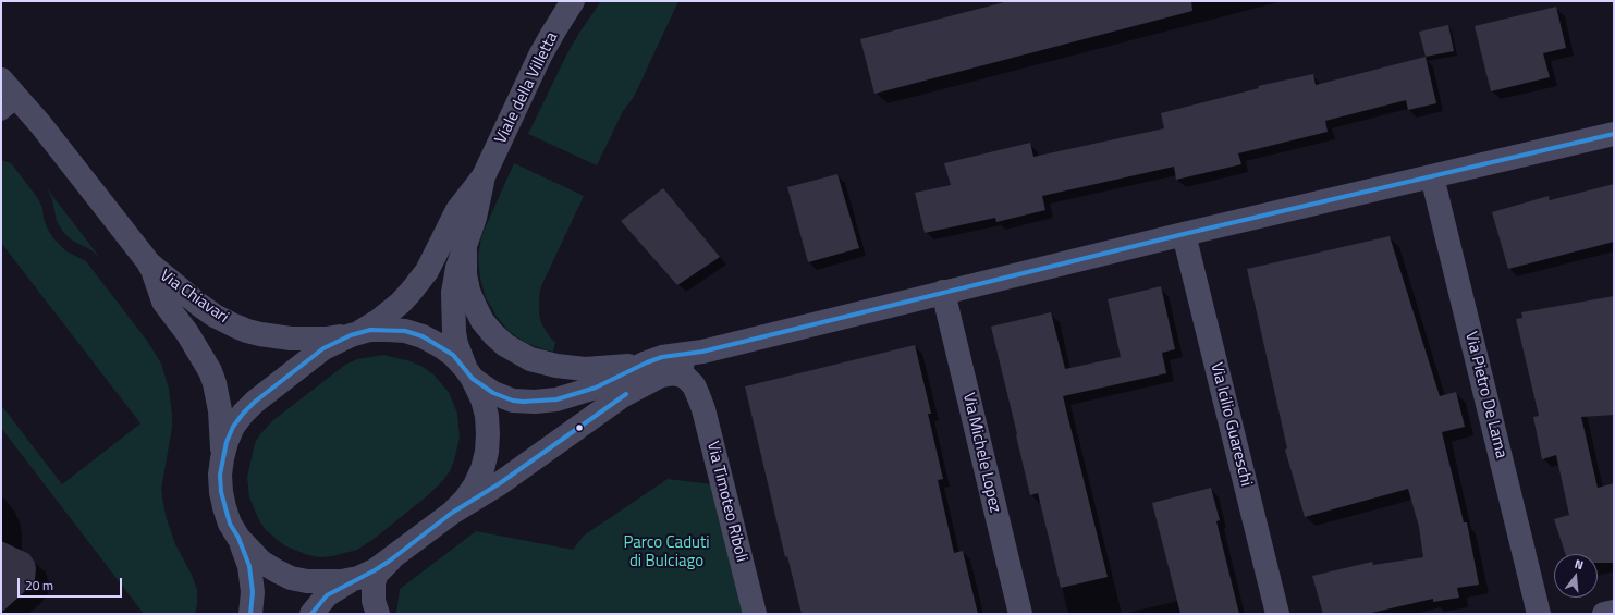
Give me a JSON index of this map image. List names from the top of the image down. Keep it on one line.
{"streets":{"street":["Viale della Villetta","Via Chiavari","Via Pietro De Lama","Via Icilio Guareschi","Via Michele Lopez","Via Timoteo Riboli"]},"crossings":[["Viale della Villetta","Via Chiavari"]],"parks":["Parco Caduti di Bulciago"],"scale_bar":"20 m","north":"top"}
